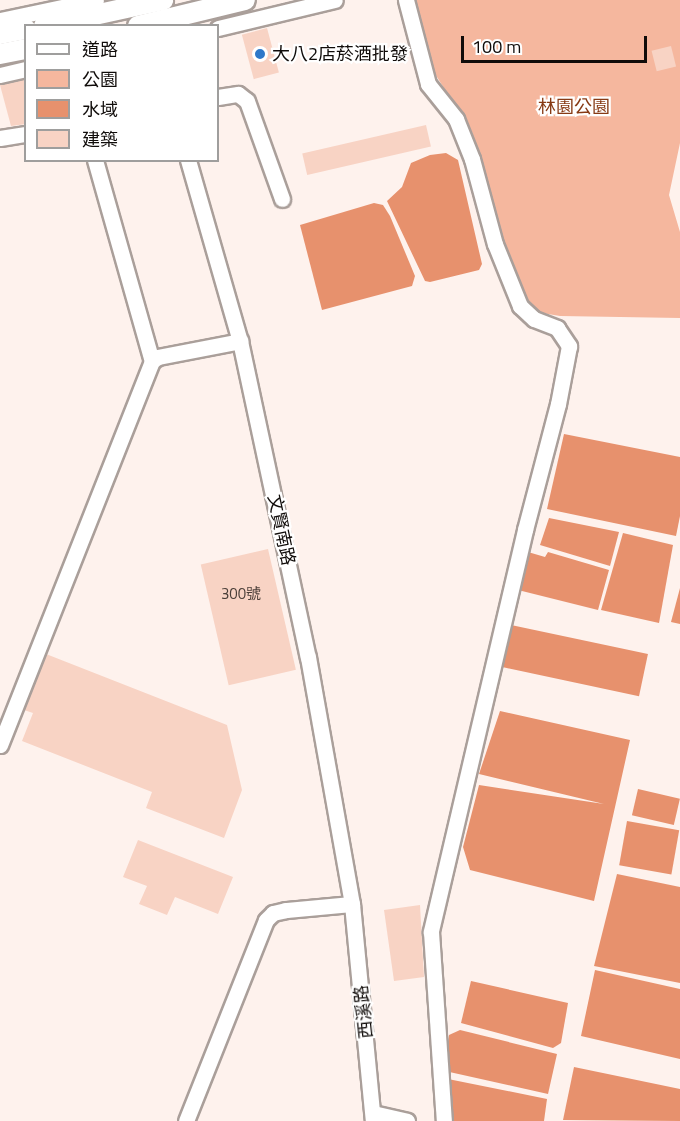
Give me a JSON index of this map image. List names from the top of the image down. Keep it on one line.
{"streets":{"street":["文賢南路","西溪路"]},"crossings":[["文賢南路","西溪路"]],"parks":["林園公園"],"places":["大八2店菸酒批發"],"house_numbers":["300號"],"legend":["道路","公園","水域","建築"],"scale_bar":"100 m"}
